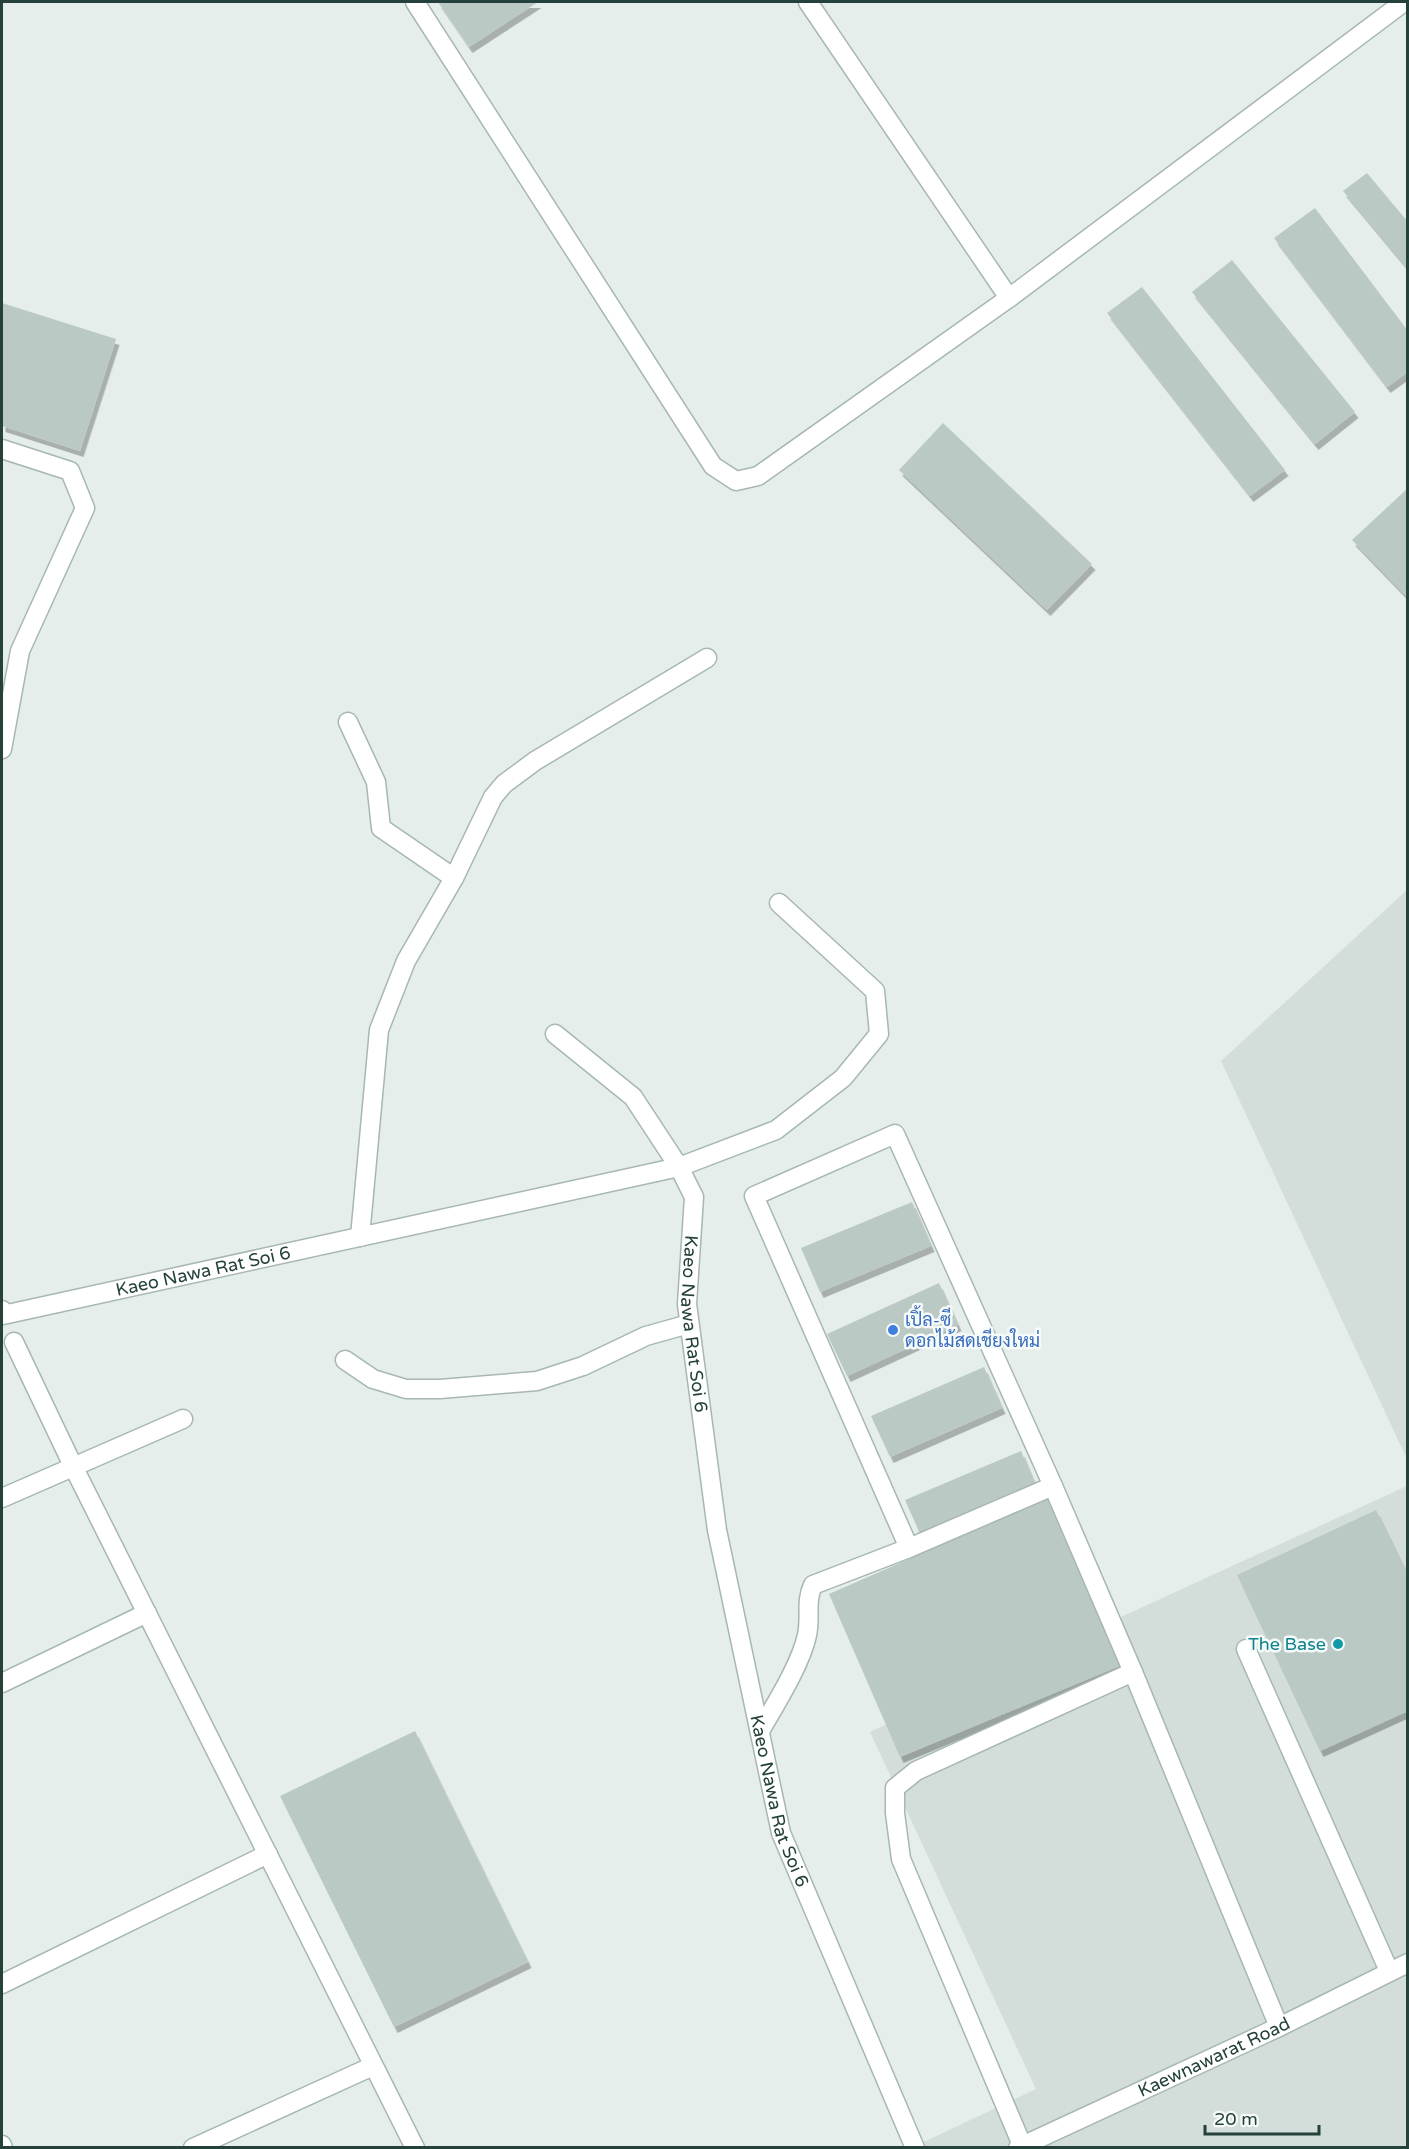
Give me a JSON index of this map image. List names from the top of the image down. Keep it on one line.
{"streets":{"street":["Kaeo Nawa Rat Soi 6","Kaewnawarat Road"]},"places":["เปิ้ล-ซี ดอกไม้สดเชียงใหม่","The Base"],"scale_bar":"20 m"}
